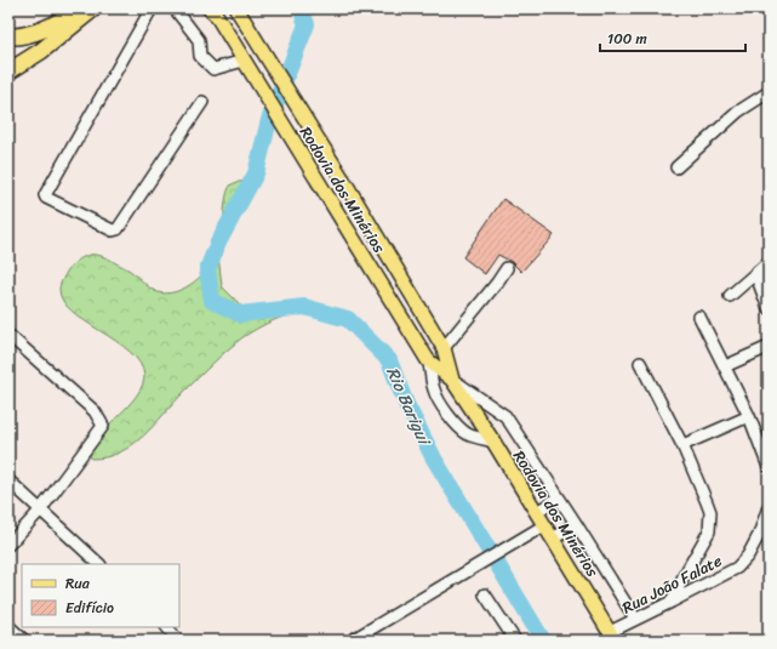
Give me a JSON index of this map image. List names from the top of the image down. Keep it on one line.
{"streets":{"main road":["Rodovia dos Minérios"],"street":["Rua João Falate"]},"crossings":[["Rodovia dos Minérios","Rua João Falate"]],"water":["Rio Barigui"],"legend":["Rua","Edifício"],"scale_bar":"100 m"}
